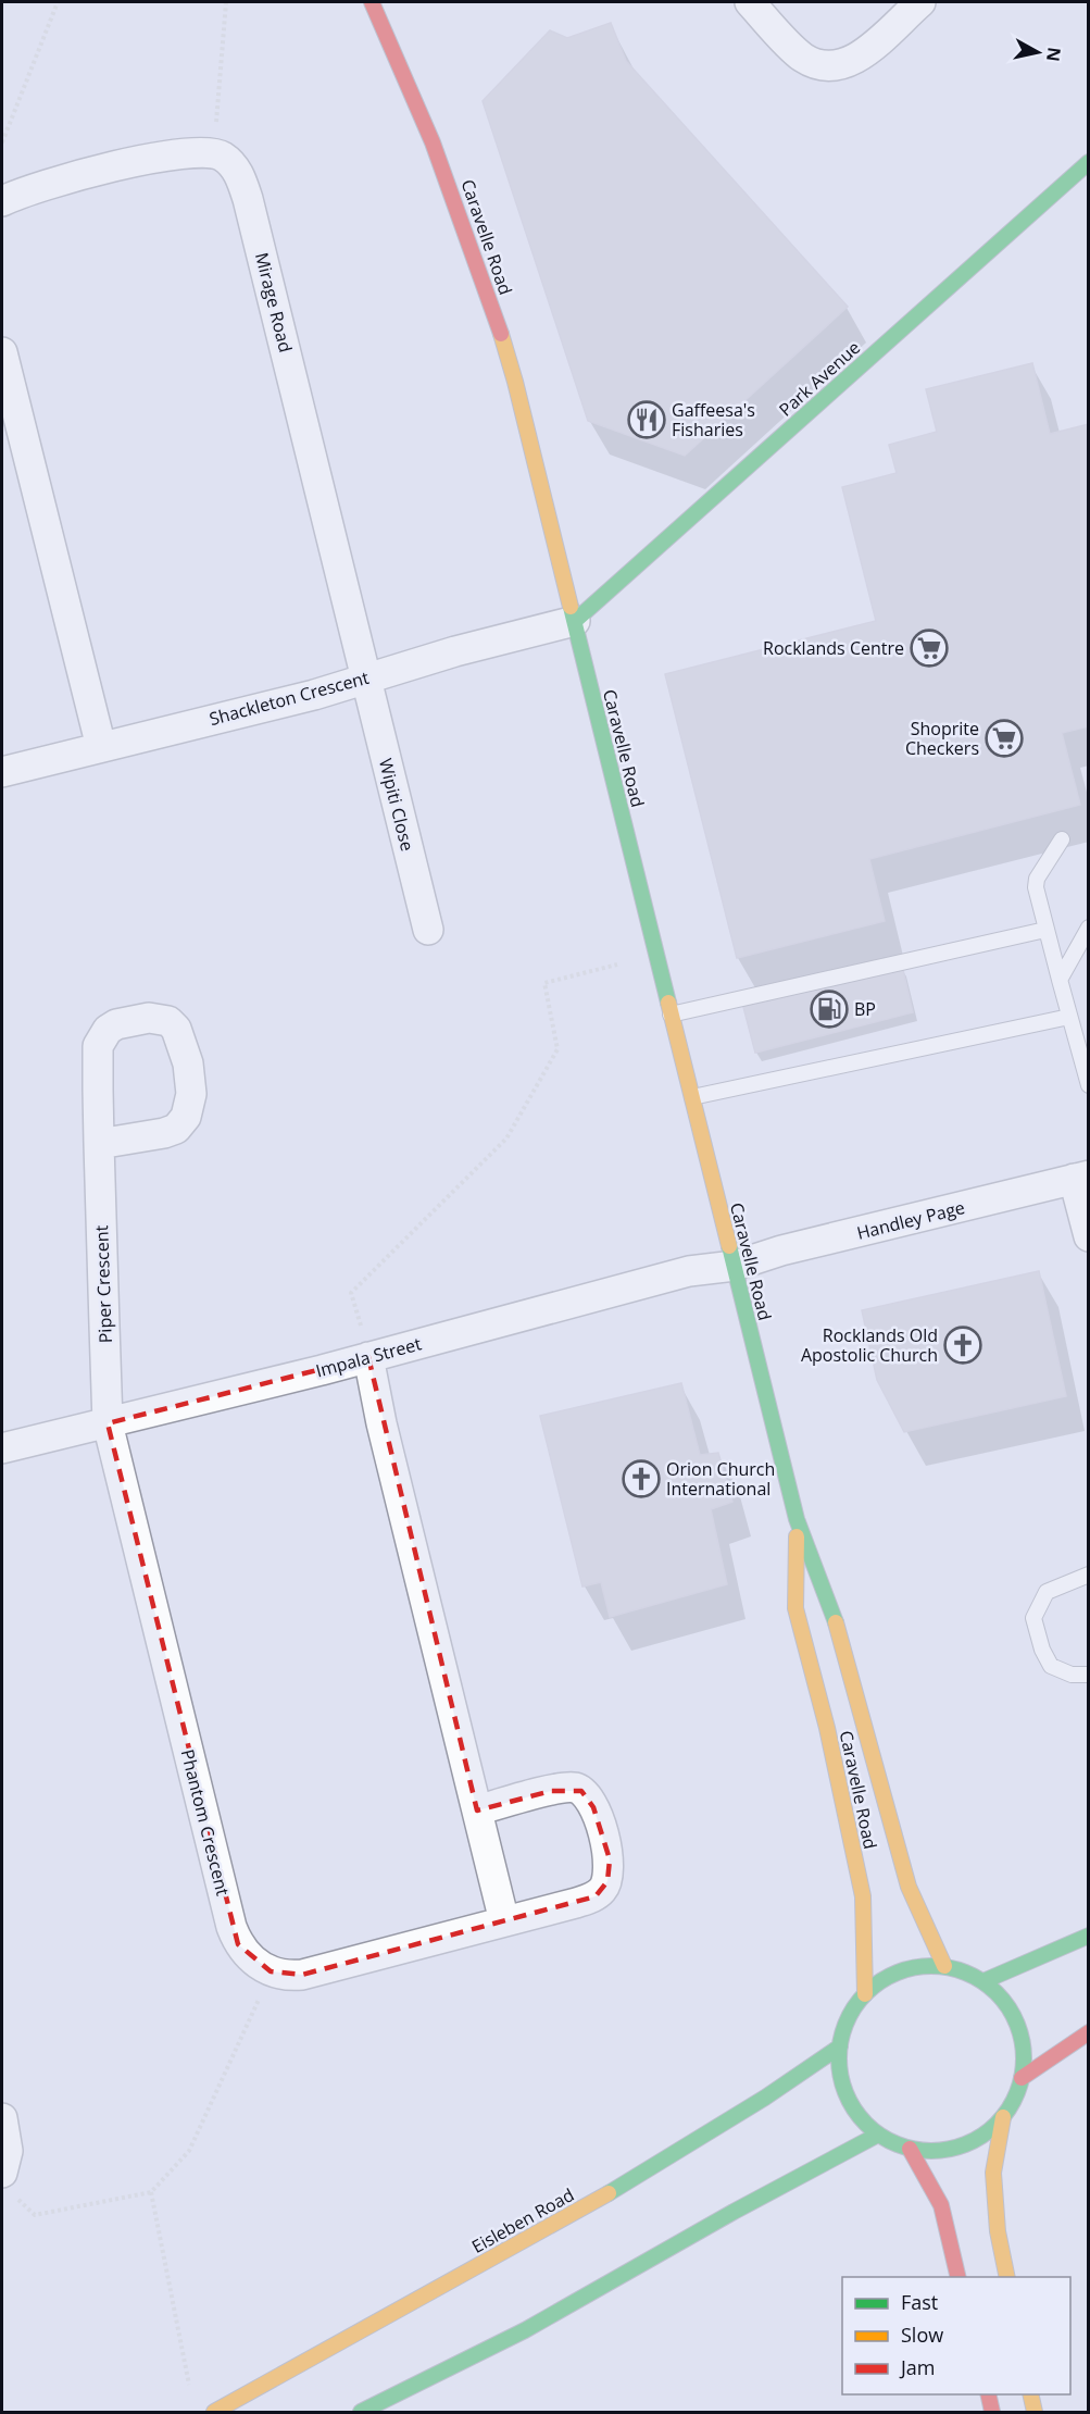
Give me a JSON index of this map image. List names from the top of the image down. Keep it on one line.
{"streets":{"street":["Caravelle Road","Mirage Road","Park Avenue","Shackleton Crescent","Wipiti Close","Handley Page","Piper Crescent","Impala Street","Phantom Crescent","Eisleben Road"]},"crossings":[["Caravelle Road","Park Avenue"],["Caravelle Road","Shackleton Crescent"],["Caravelle Road","Handley Page"],["Caravelle Road","Impala Street"],["Caravelle Road","Eisleben Road"],["Mirage Road","Shackleton Crescent"],["Mirage Road","Wipiti Close"],["Park Avenue","Shackleton Crescent"],["Shackleton Crescent","Wipiti Close"],["Handley Page","Impala Street"],["Piper Crescent","Impala Street"],["Piper Crescent","Phantom Crescent"],["Impala Street","Phantom Crescent"]],"places":{"restaurant":["Gaffeesa's Fisharies"],"supermarket":["Rocklands Centre","Shoprite Checkers"],"fuel station":["BP"],"church":["Rocklands Old Apostolic Church","Orion Church International"]},"legend":["Fast","Slow","Jam"],"north":"right"}
